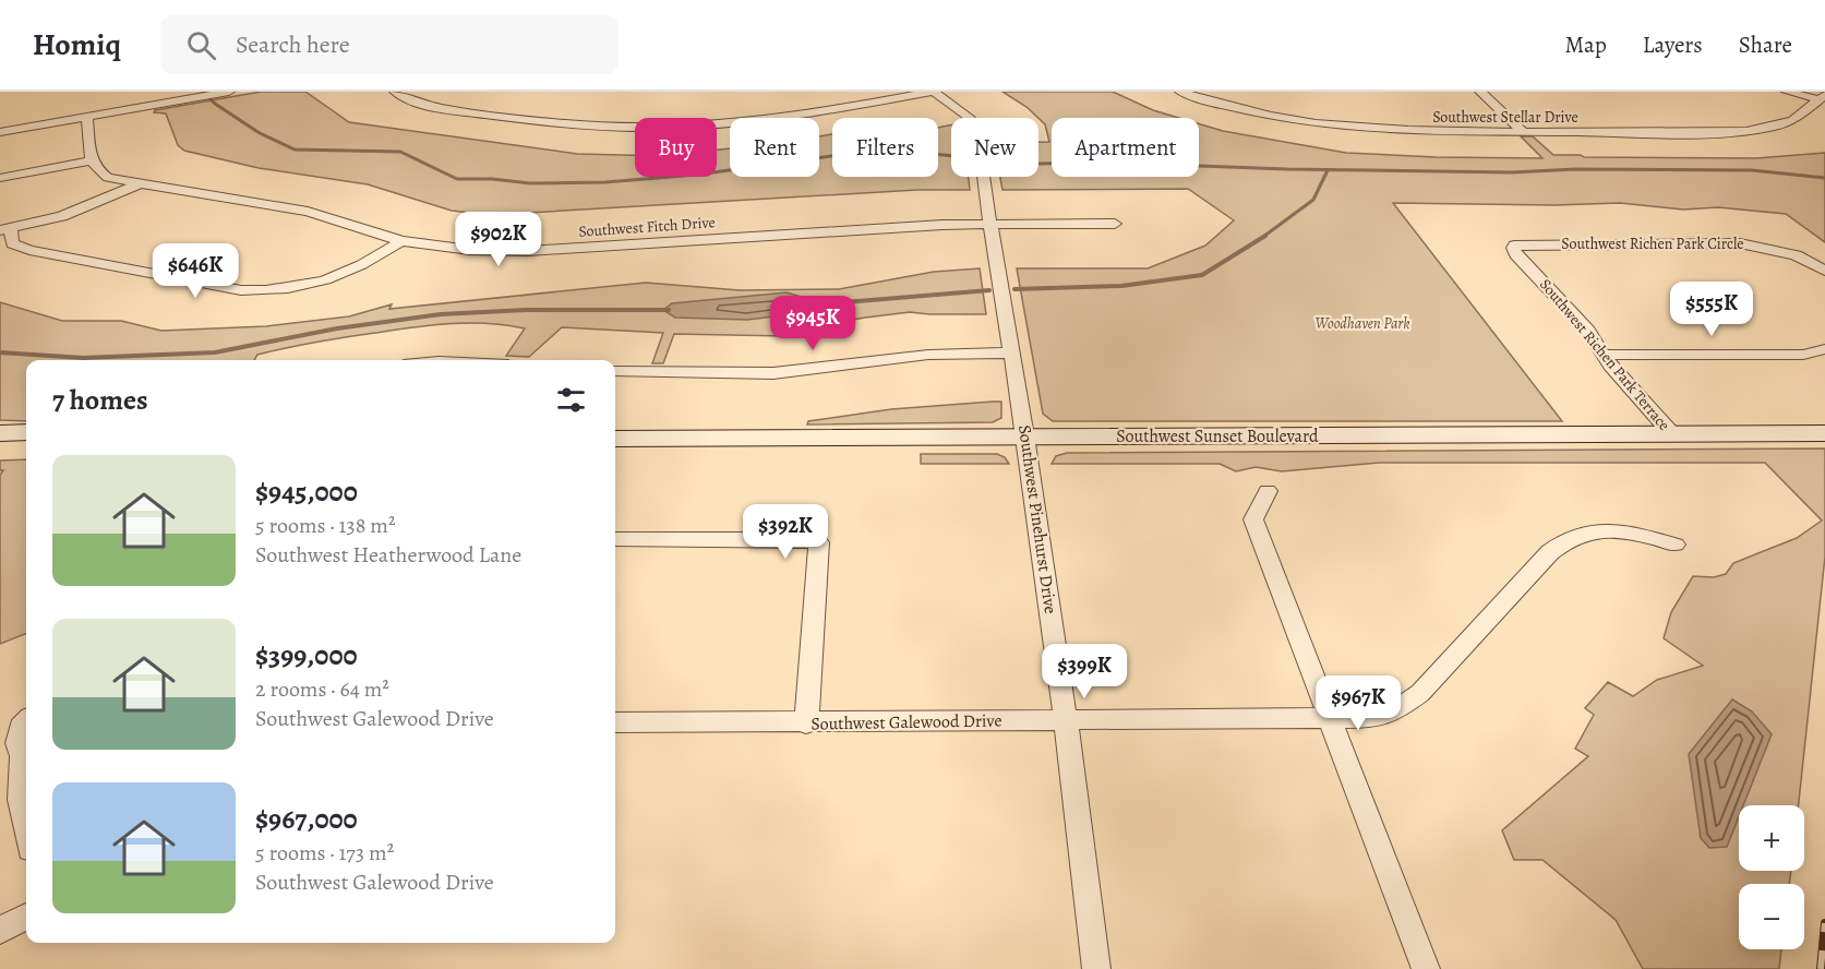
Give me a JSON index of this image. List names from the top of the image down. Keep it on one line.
{"streets":{"main road":["Southwest Sunset Boulevard"],"street":["Southwest Stellar Drive","Southwest Fitch Drive","Southwest Richen Park Circle","Southwest Richen Park Terrace","Southwest Pinehurst Drive","Southwest Galewood Drive"]},"crossings":[["Southwest Fitch Drive","Southwest Pinehurst Drive"],["Southwest Richen Park Circle","Southwest Richen Park Terrace"],["Southwest Richen Park Terrace","Southwest Sunset Boulevard"],["Southwest Sunset Boulevard","Southwest Pinehurst Drive"],["Southwest Pinehurst Drive","Southwest Galewood Drive"]],"parks":["Woodhaven Park"],"page":{"header":"Homiq","search":"Search here","nav":["Map","Layers","Share"],"chip":["Buy","Rent","Filters","New","Apartment"],"price":["$902K","$646K","$555K","$945K","$392K","$399K","$967K"],"heading":"7 homes","list":[{"name":"$945,000","note":"5 rooms · 138 m² · Southwest Heatherwood Lane"},{"name":"$399,000","note":"2 rooms · 64 m² · Southwest Galewood Drive"},{"name":"$967,000","note":"5 rooms · 173 m² · Southwest Galewood Drive"}],"map_buttons":["+","−"]}}
